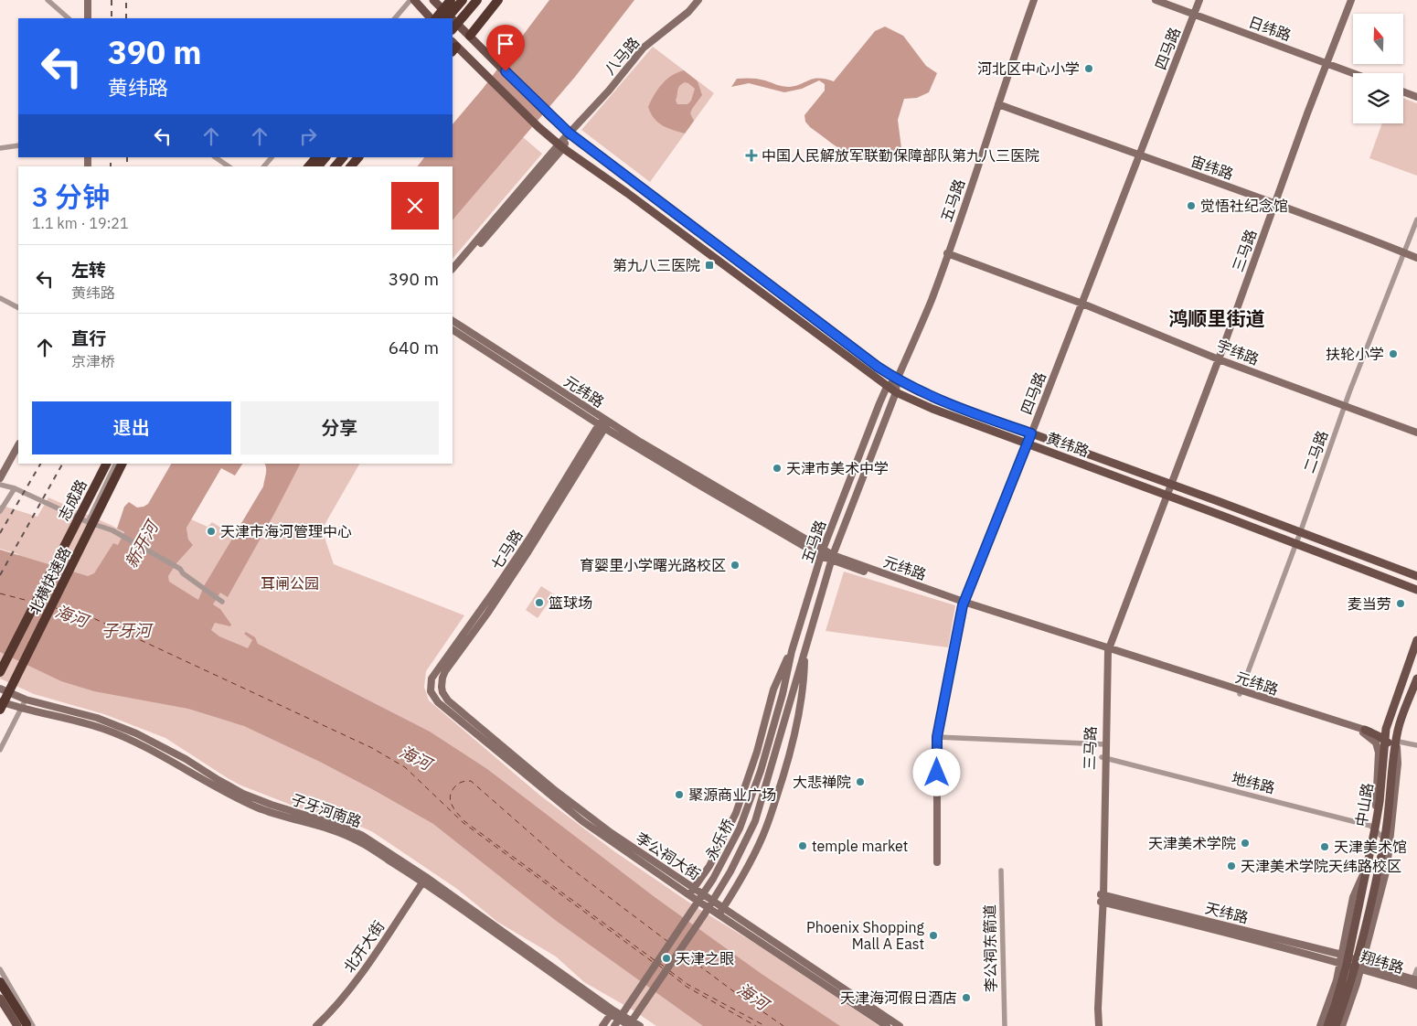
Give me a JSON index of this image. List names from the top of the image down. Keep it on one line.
{"streets":{"highway":["志成路","北横快速路"],"main road":["黄纬路","中山路"],"street":["日纬路","四马路","八马路","宙纬路","五马路","三马路","宇纬路","元纬路","二马路","七马路","地纬路","子牙河南路","永乐桥","李公祠大街","天纬路","北开大街","李公祠东箭道","翔纬路"]},"crossings":[["日纬路","四马路"],["日纬路","三马路"],["四马路","宙纬路"],["四马路","宇纬路"],["四马路","元纬路"],["四马路","黄纬路"],["八马路","黄纬路"],["宙纬路","五马路"],["宙纬路","三马路"],["宙纬路","二马路"],["五马路","宇纬路"],["五马路","元纬路"],["五马路","黄纬路"],["五马路","永乐桥"],["三马路","宇纬路"],["三马路","元纬路"],["三马路","黄纬路"],["三马路","地纬路"],["三马路","天纬路"],["宇纬路","二马路"],["元纬路","二马路"],["元纬路","七马路"],["黄纬路","二马路"],["七马路","李公祠大街"],["地纬路","中山路"],["中山路","天纬路"],["中山路","翔纬路"],["子牙河南路","永乐桥"],["子牙河南路","北开大街"],["天纬路","翔纬路"]],"districts":["鸿顺里街道"],"water":["新开河","海河","子牙河"],"parks":["耳闸公园"],"places":{"other":["河北区中心小学","觉悟社纪念馆","扶轮小学","天津市美术中学","天津市海河管理中心","育婴里小学曙光路校区","篮球场","麦当劳","大悲禅院","聚源商业广场","天津美术学院","temple market","天津美术馆","天津美术学院天纬路校区","Phoenix Shopping Mall A East","天津之眼","天津海河假日酒店"],"health":["中国人民解放军联勤保障部队第九八三医院"],"transit":["第九八三医院"]},"north":"top","page":{"turn":["390 m","黄纬路"],"heading":["3 分钟","1.1 km · 19:21"],"list":[{"name":"左转","note":"黄纬路","value":"390 m"},{"name":"直行","note":"京津桥","value":"640 m"}],"buttons":["退出","分享"]}}
